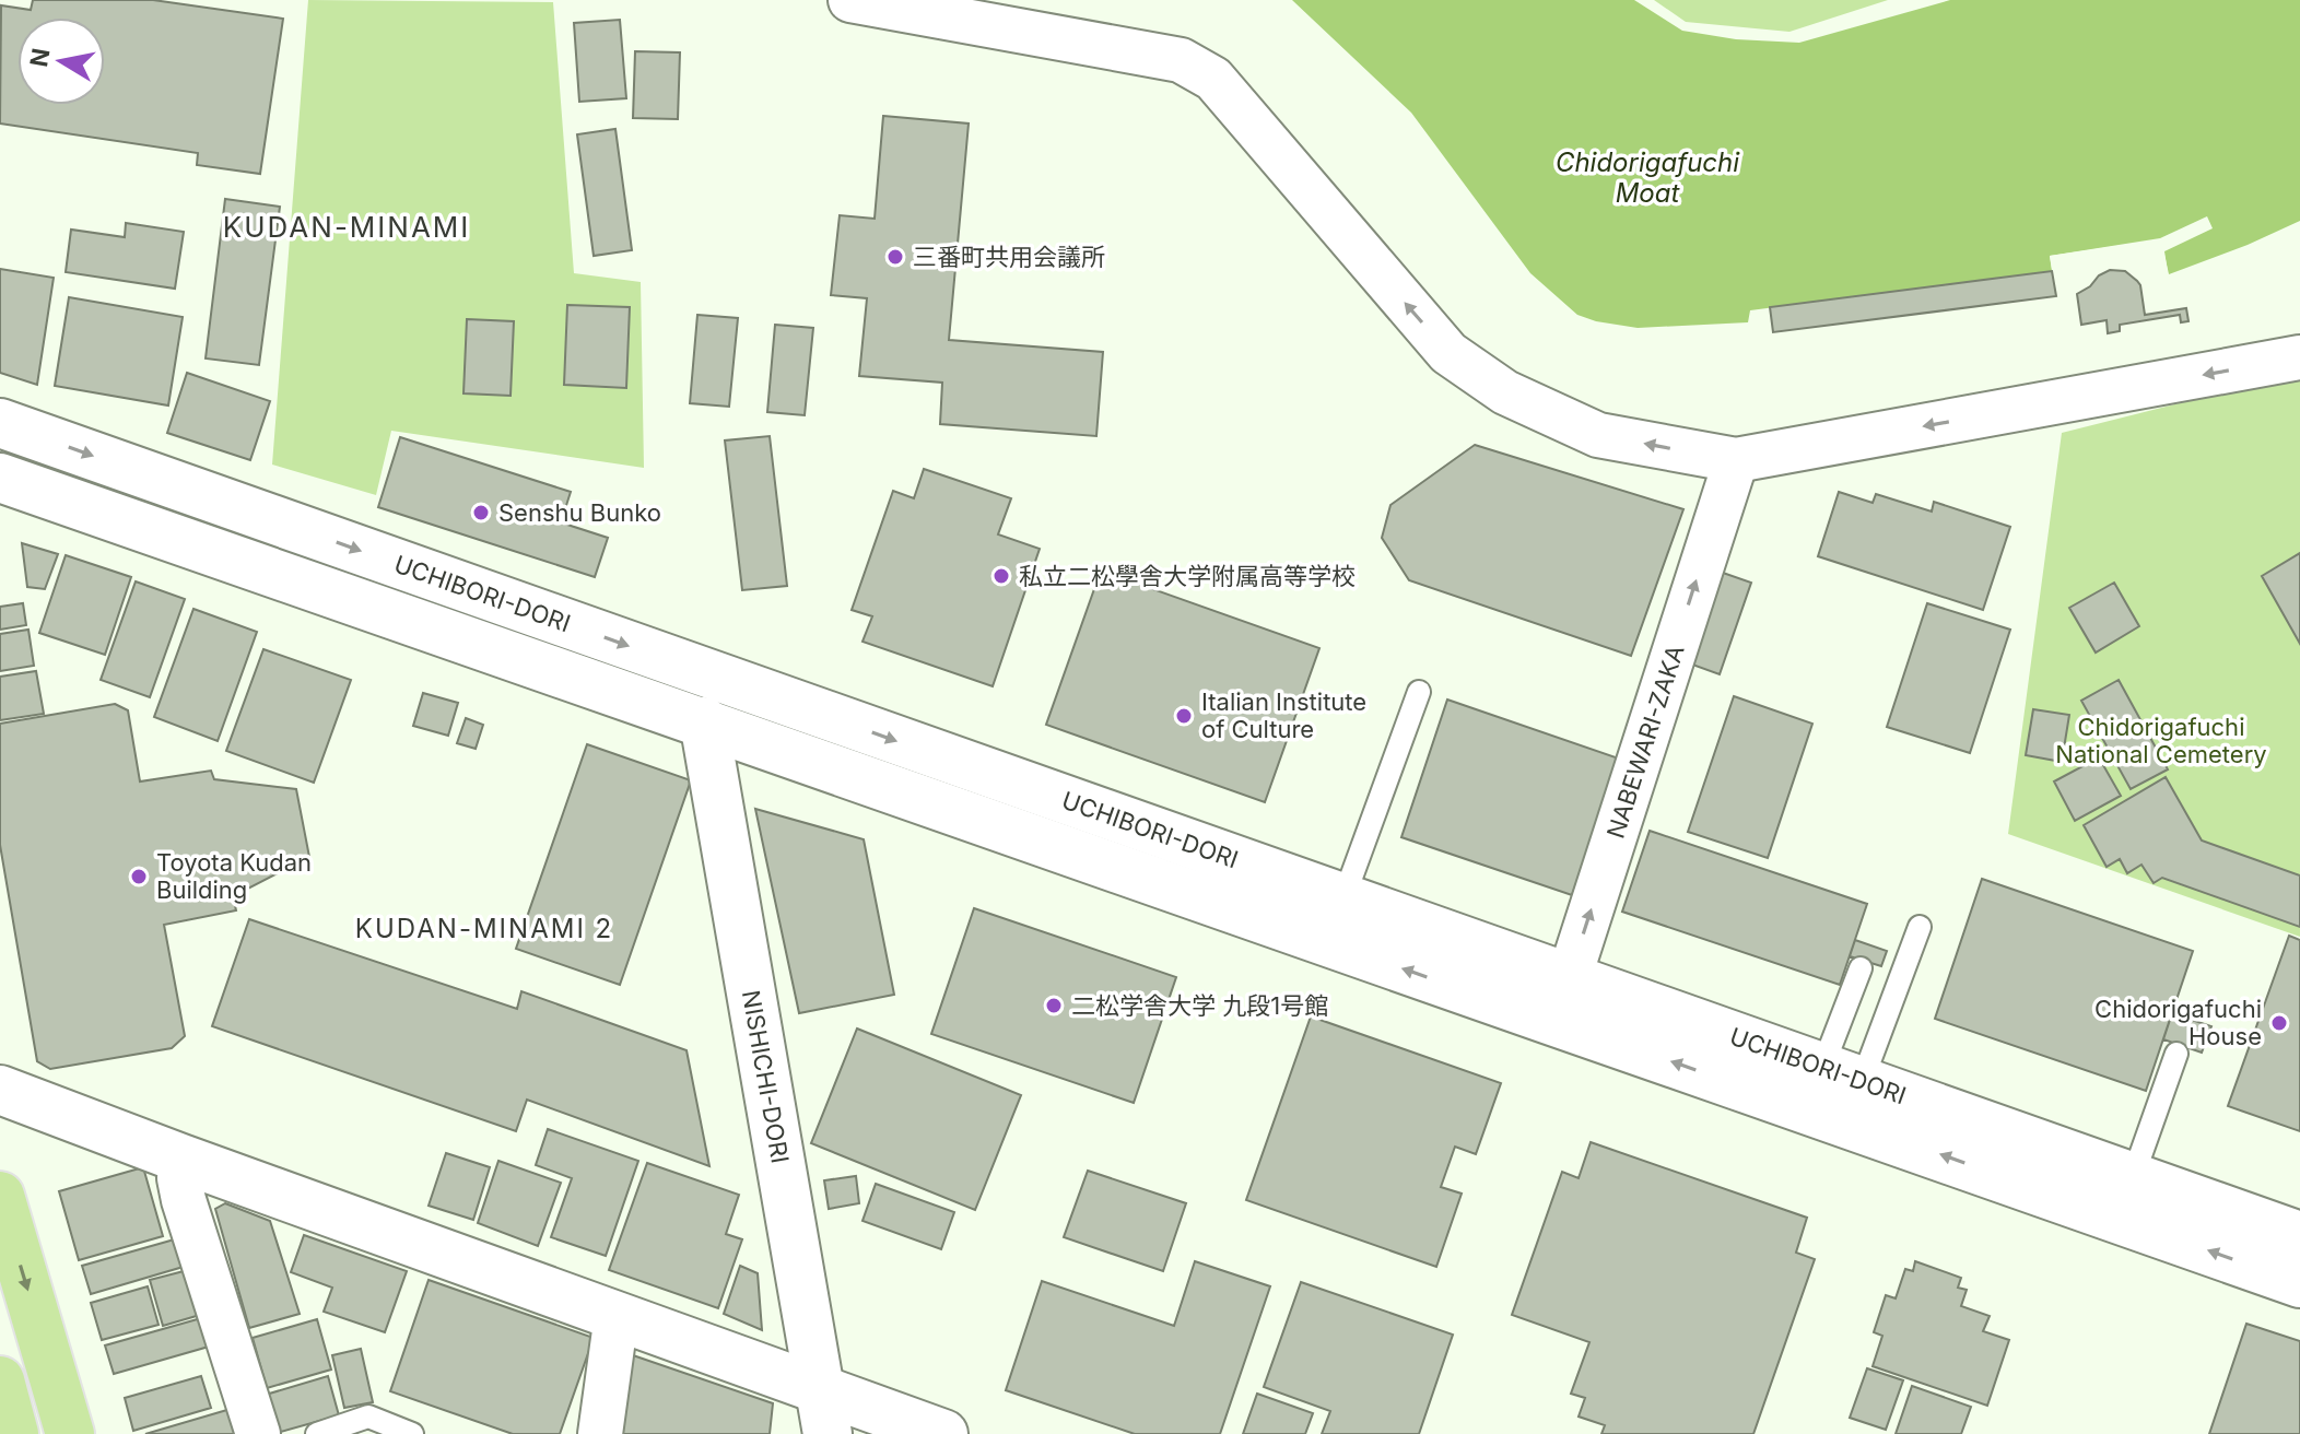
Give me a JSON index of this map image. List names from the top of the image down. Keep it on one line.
{"streets":{"main road":["UCHIBORI-DORI","NISHICHI-DORI"],"street":["NABEWARI-ZAKA"]},"crossings":[["UCHIBORI-DORI","NABEWARI-ZAKA"],["UCHIBORI-DORI","NISHICHI-DORI"]],"one_way":["NABEWARI-ZAKA"],"districts":["KUDAN-MINAMI","KUDAN-MINAMI 2"],"water":["Chidorigafuchi Moat"],"parks":["Chidorigafuchi National Cemetery"],"places":["三番町共用会議所","Senshu Bunko","私立二松學舎大学附属高等学校","Italian Institute of Culture","Toyota Kudan Building","二松学舎大学 九段1号館","Chidorigafuchi House"],"north":"left"}
